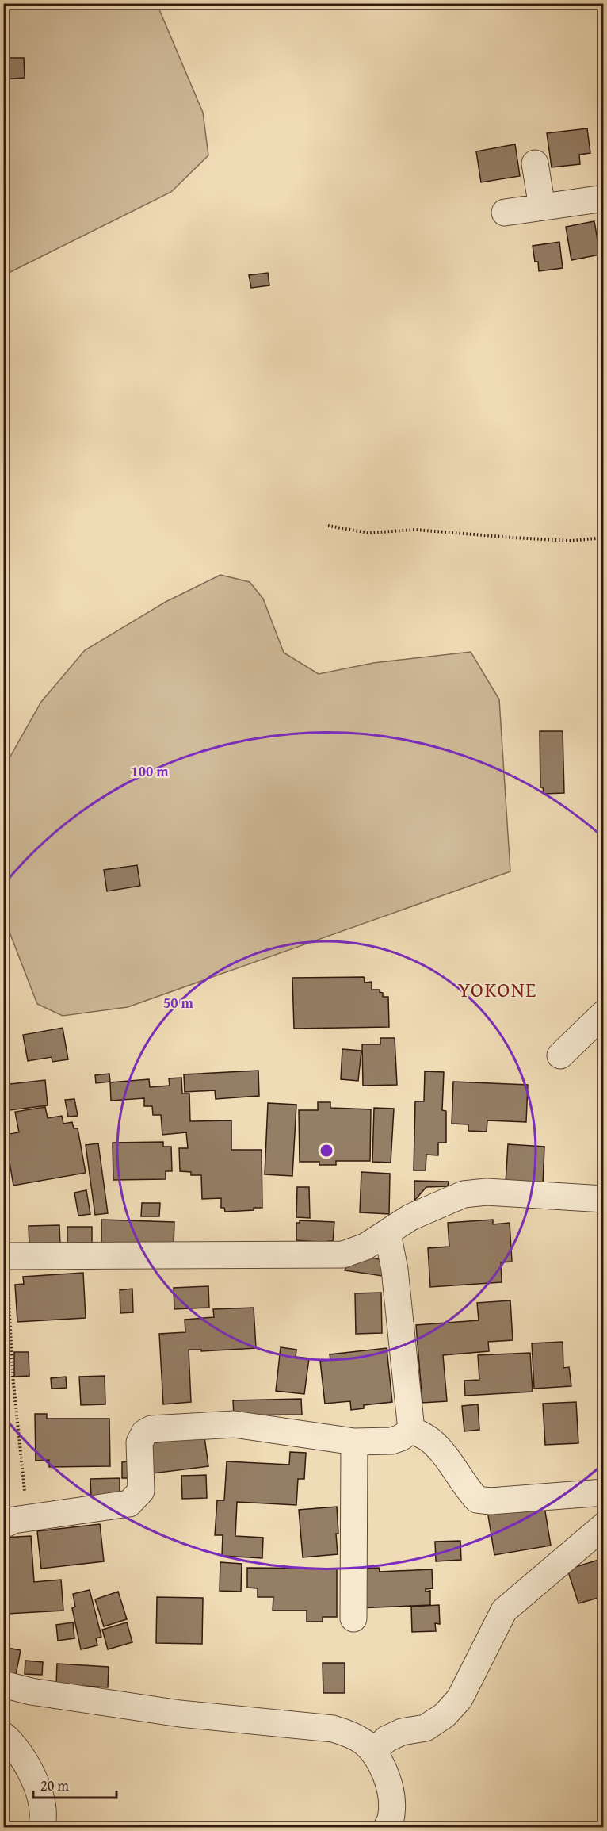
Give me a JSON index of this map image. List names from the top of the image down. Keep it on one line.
{"districts":["YOKONE"],"scale_bar":"20 m","rings":["100 m","50 m"]}
